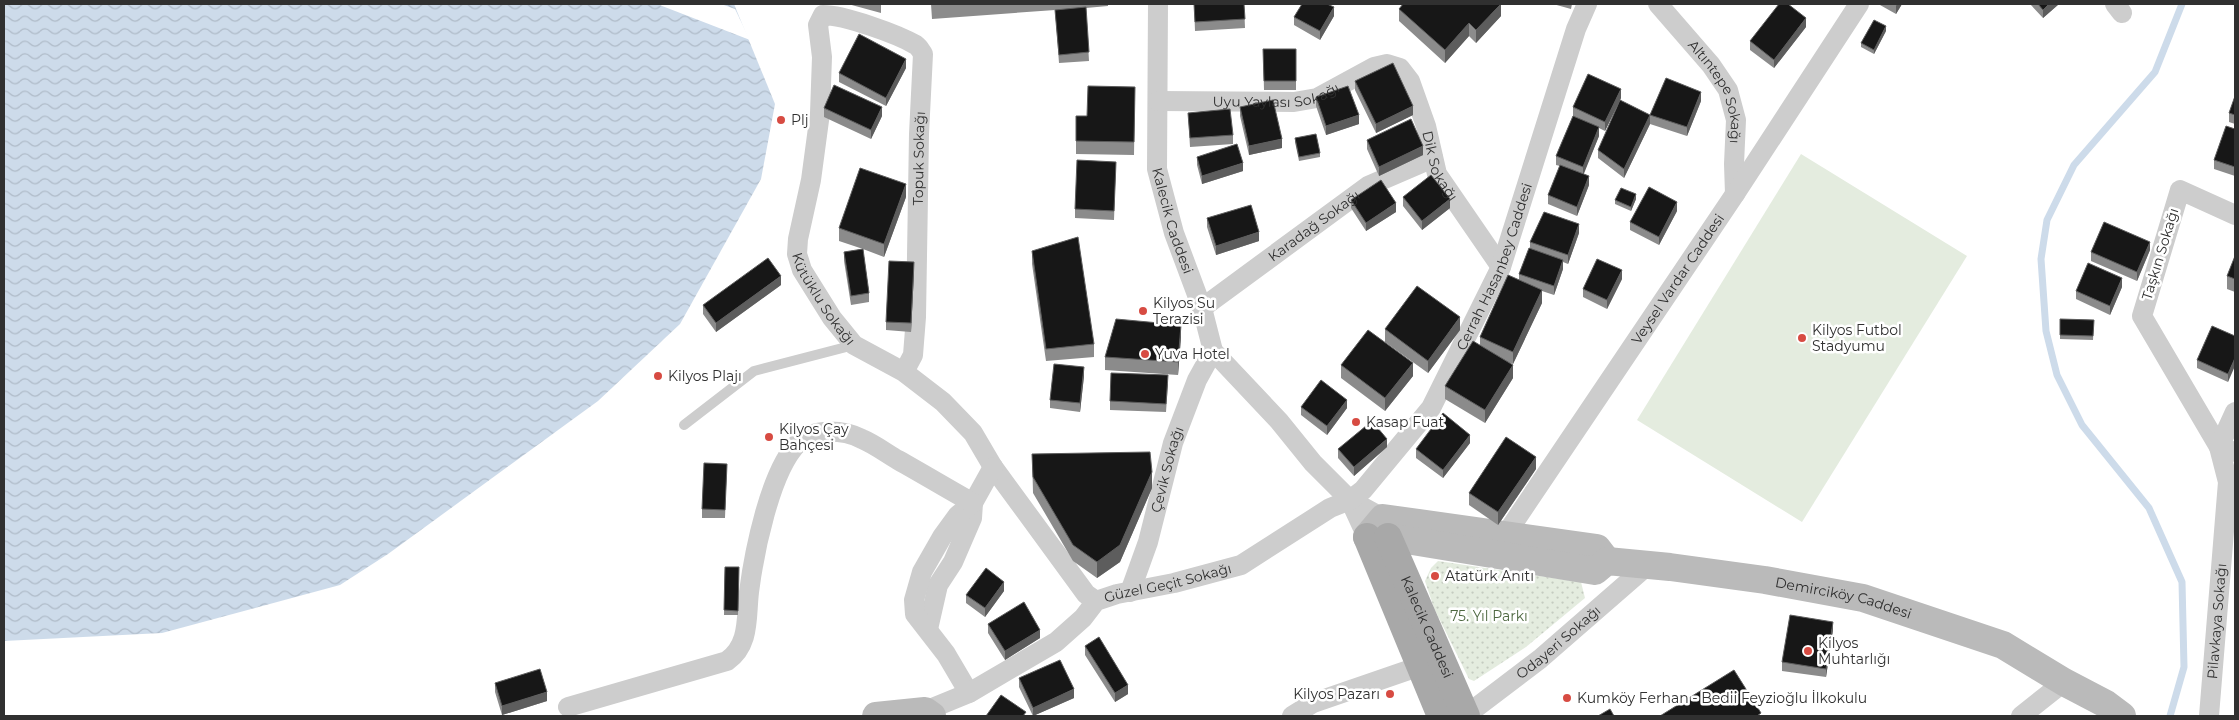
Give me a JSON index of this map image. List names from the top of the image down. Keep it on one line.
{"streets":{"main road":["Kalecik Caddesi"],"street":["Uyu Yaylası Sokağı","Altıntepe Sokağı","Topuk Sokağı","Dik Sokağı","Karadağ Sokağı","Taşkın Sokağı","Cerrah Hasanbey Caddesi","Veysel Vardar Caddesi","Kütüklu Sokağı","Çevik Sokağı","Güzel Geçit Sokağı","Demirciköy Caddesi","Pilavkaya Sokağı","Odayeri Sokağı"]},"crossings":[["Uyu Yaylası Sokağı","Dik Sokağı"],["Uyu Yaylası Sokağı","Kalecik Caddesi"],["Altıntepe Sokağı","Veysel Vardar Caddesi"],["Topuk Sokağı","Kütüklu Sokağı"],["Dik Sokağı","Karadağ Sokağı"],["Dik Sokağı","Cerrah Hasanbey Caddesi"],["Kalecik Caddesi","Karadağ Sokağı"],["Kalecik Caddesi","Cerrah Hasanbey Caddesi"],["Kalecik Caddesi","Çevik Sokağı"],["Kalecik Caddesi","Güzel Geçit Sokağı"],["Kalecik Caddesi","Demirciköy Caddesi"],["Kalecik Caddesi","Odayeri Sokağı"],["Taşkın Sokağı","Pilavkaya Sokağı"],["Cerrah Hasanbey Caddesi","Güzel Geçit Sokağı"],["Veysel Vardar Caddesi","Demirciköy Caddesi"],["Kütüklu Sokağı","Güzel Geçit Sokağı"],["Çevik Sokağı","Güzel Geçit Sokağı"],["Demirciköy Caddesi","Odayeri Sokağı"]],"parks":["75. Yıl Parkı"],"places":["Plj","Kilyos Su Terazisi","Kilyos Futbol Stadyumu","Yuva Hotel","Kilyos Plajı","Kasap Fuat","Kilyos Çay Bahçesi","Atatürk Anıtı","Kilyos Muhtarlığı","Kilyos Pazarı","Kumköy Ferhan - Bedii Feyzioğlu İlkokulu"]}
